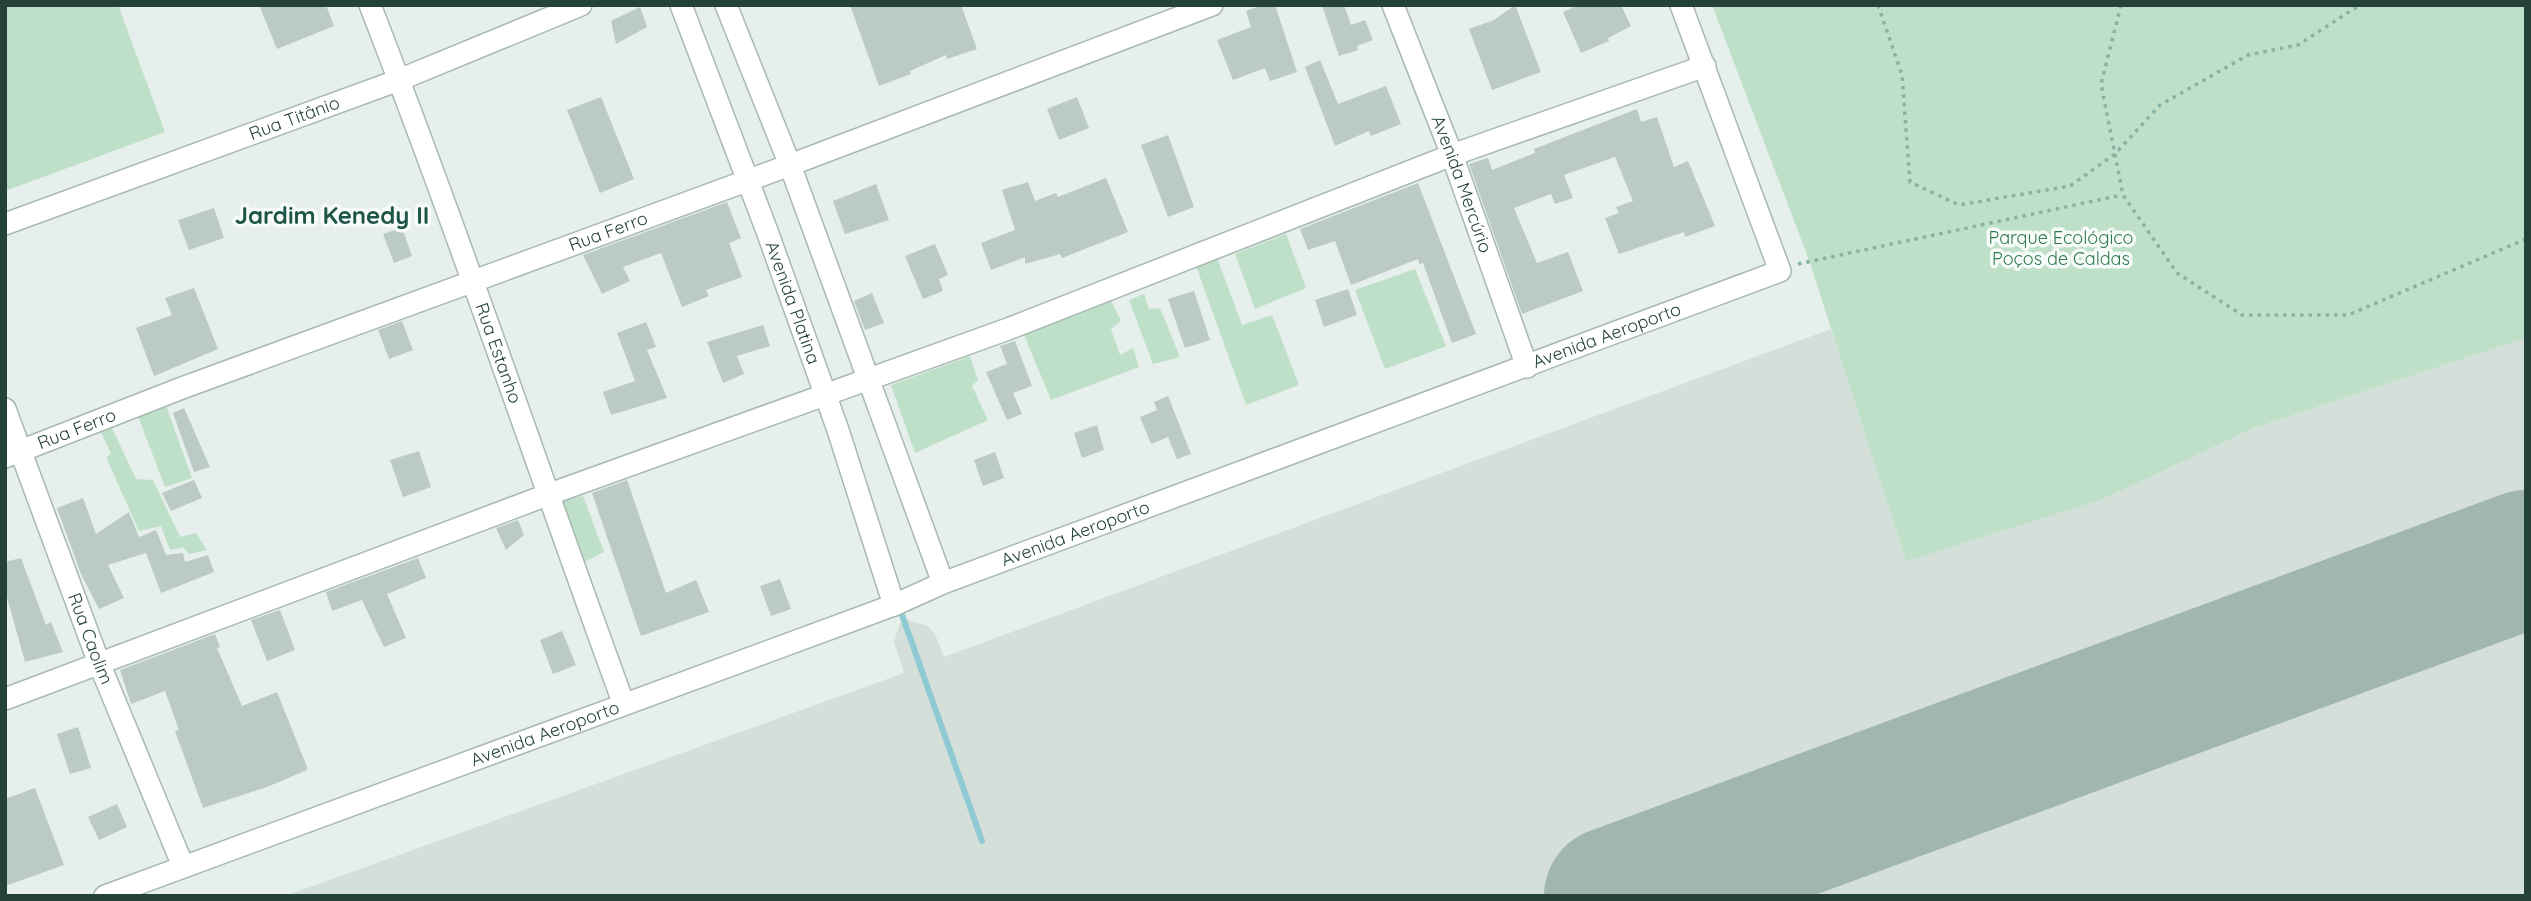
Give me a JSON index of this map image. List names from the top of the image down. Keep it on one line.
{"streets":{"street":["Rua Titânio","Avenida Mercúrio","Rua Ferro","Avenida Platina","Avenida Aeroporto","Rua Estanho","Rua Caolim"]},"crossings":[["Rua Titânio","Rua Estanho"],["Avenida Mercúrio","Avenida Aeroporto"],["Rua Ferro","Avenida Platina"],["Rua Ferro","Rua Estanho"],["Rua Ferro","Rua Caolim"],["Avenida Platina","Avenida Aeroporto"],["Avenida Aeroporto","Rua Estanho"],["Avenida Aeroporto","Rua Caolim"]],"districts":["Jardim Kenedy II"],"parks":["Parque Ecológico Poços de Caldas"]}
